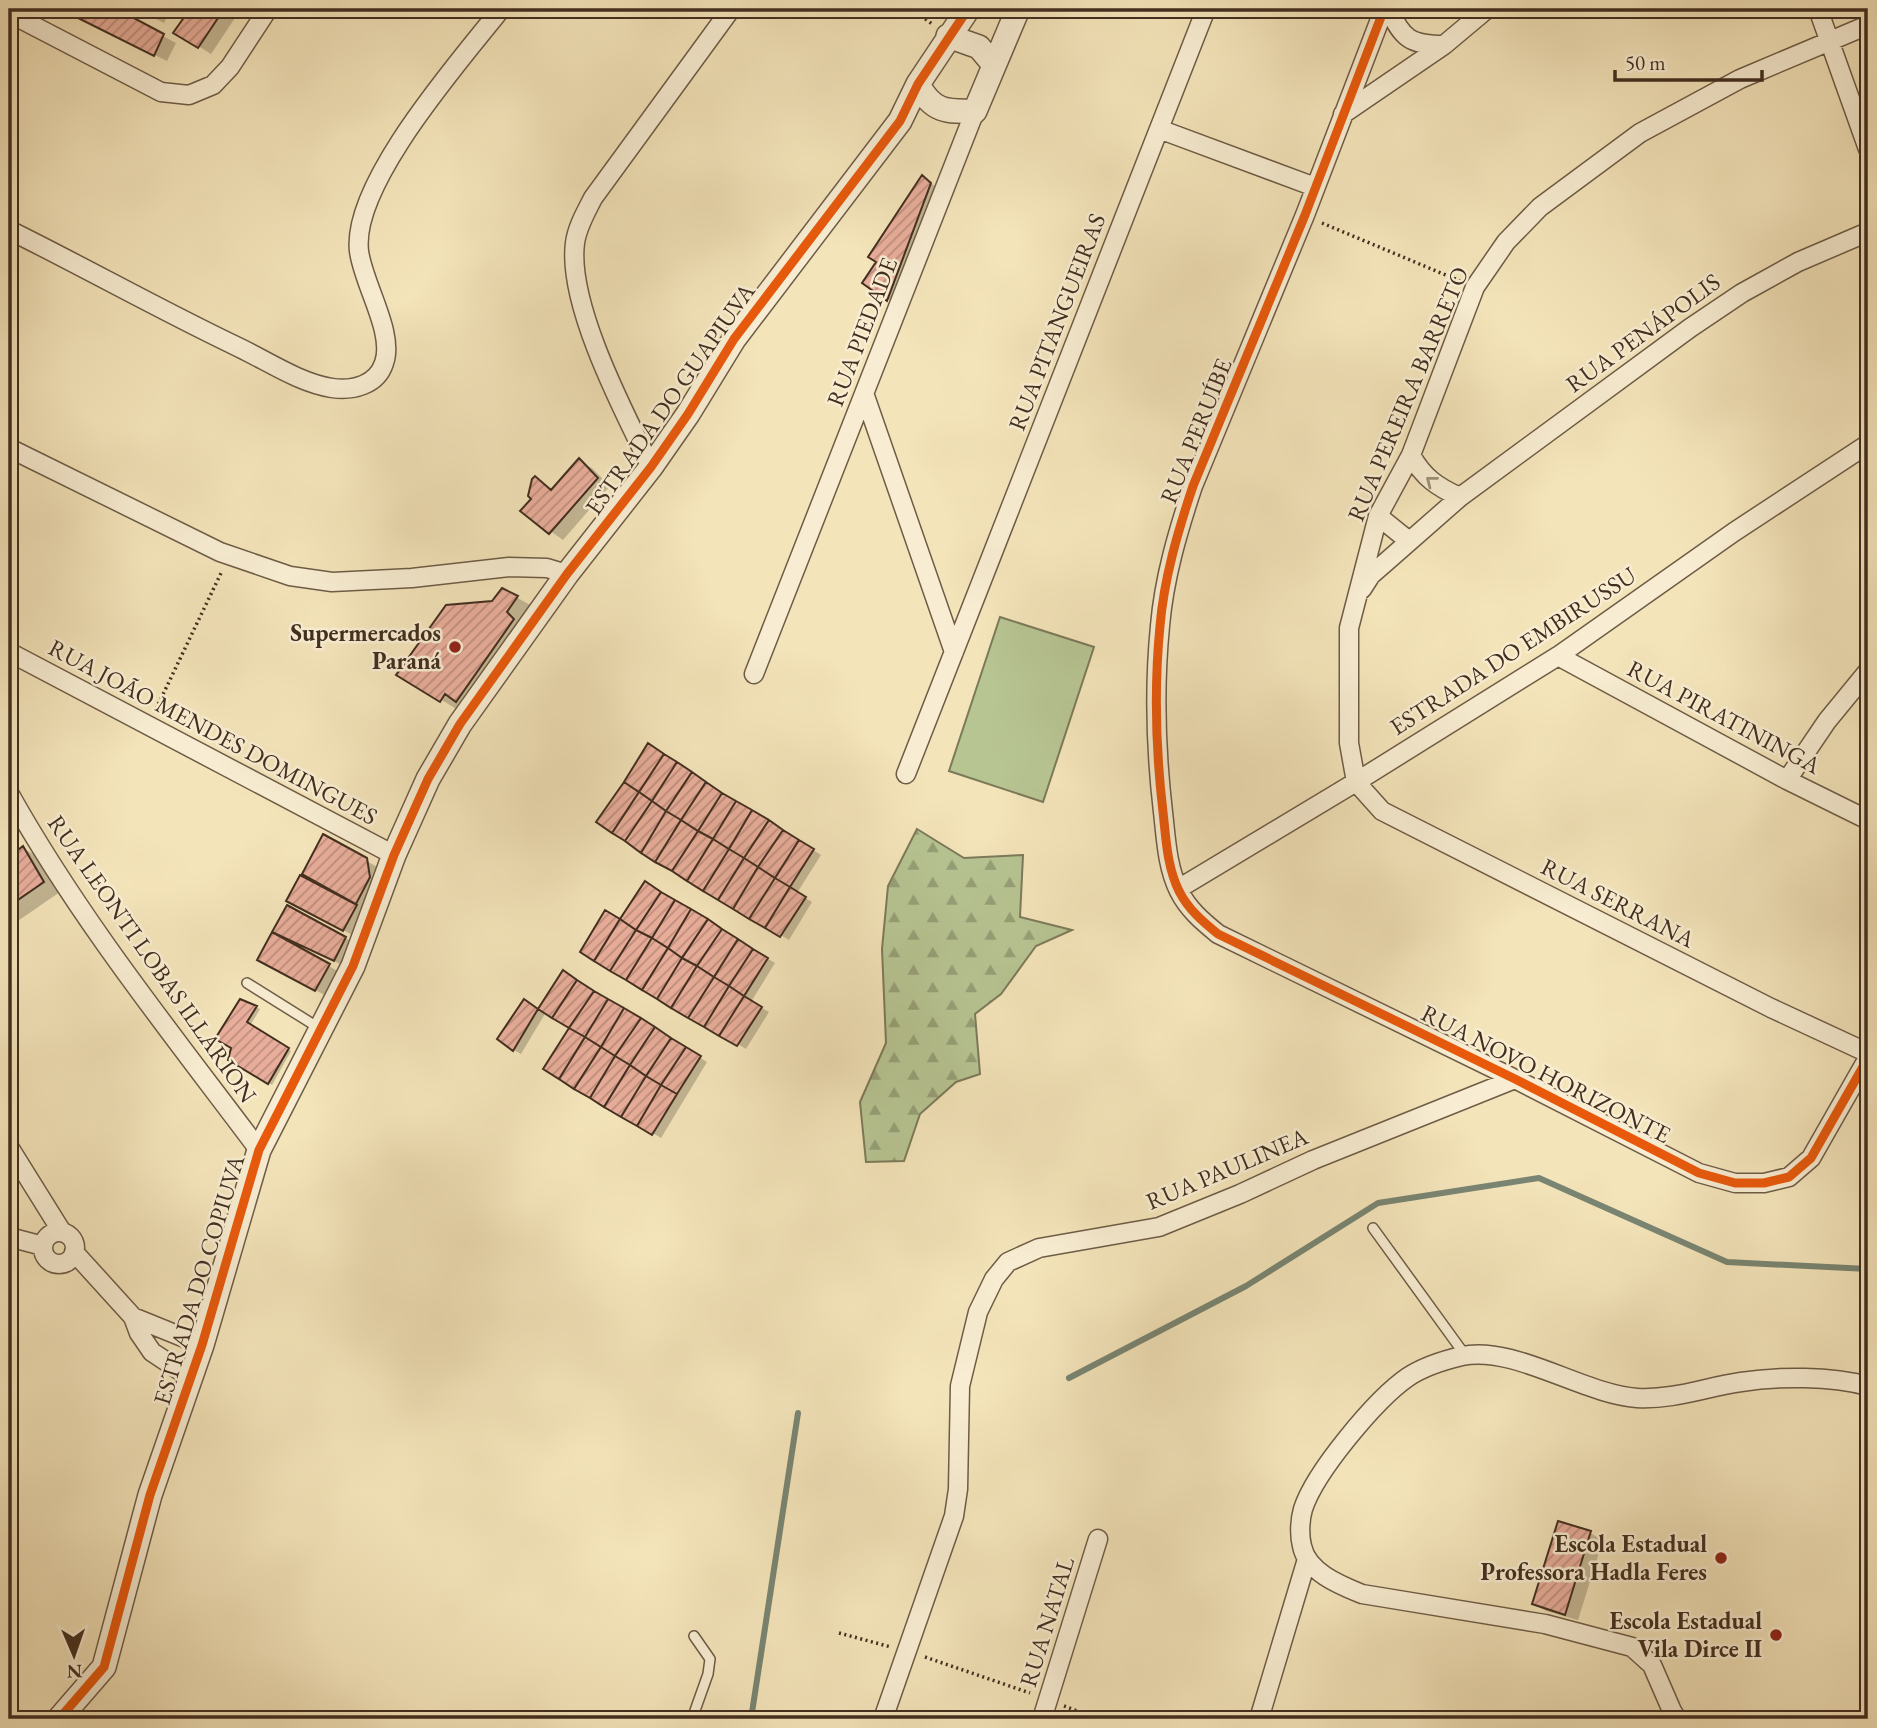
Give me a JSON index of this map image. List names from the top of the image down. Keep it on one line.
{"streets":{"street":["RUA PITANGUEIRAS","RUA PIEDADE","RUA PENÁPOLIS","RUA PEREIRA BARRETO","ESTRADA DO GUAPIUVA","RUA PERUÍBE","ESTRADA DO EMBIRUSSU","RUA PIRATININGA","RUA JOÃO MENDES DOMINGUES","RUA SERRANA","RUA LEONTI LOBAS ILLARION","RUA NOVO HORIZONTE","RUA PAULINEA","ESTRADA DO COPIUVA","RUA NATAL"]},"crossings":[["RUA PIEDADE","ESTRADA DO GUAPIUVA"],["RUA PENÁPOLIS","RUA PEREIRA BARRETO"],["RUA PEREIRA BARRETO","ESTRADA DO EMBIRUSSU"],["RUA PEREIRA BARRETO","RUA SERRANA"],["ESTRADA DO GUAPIUVA","RUA JOÃO MENDES DOMINGUES"],["ESTRADA DO GUAPIUVA","ESTRADA DO COPIUVA"],["RUA PERUÍBE","ESTRADA DO EMBIRUSSU"],["RUA PERUÍBE","RUA NOVO HORIZONTE"],["ESTRADA DO EMBIRUSSU","RUA PIRATININGA"],["ESTRADA DO EMBIRUSSU","RUA SERRANA"],["ESTRADA DO EMBIRUSSU","RUA NOVO HORIZONTE"],["RUA JOÃO MENDES DOMINGUES","ESTRADA DO COPIUVA"],["RUA SERRANA","RUA NOVO HORIZONTE"],["RUA LEONTI LOBAS ILLARION","ESTRADA DO COPIUVA"],["RUA NOVO HORIZONTE","RUA PAULINEA"]],"places":["Supermercados Paraná","Escola Estadual Professora Hadla Feres","Escola Estadual Vila Dirce II"],"scale_bar":"50 m","north":"bottom"}
